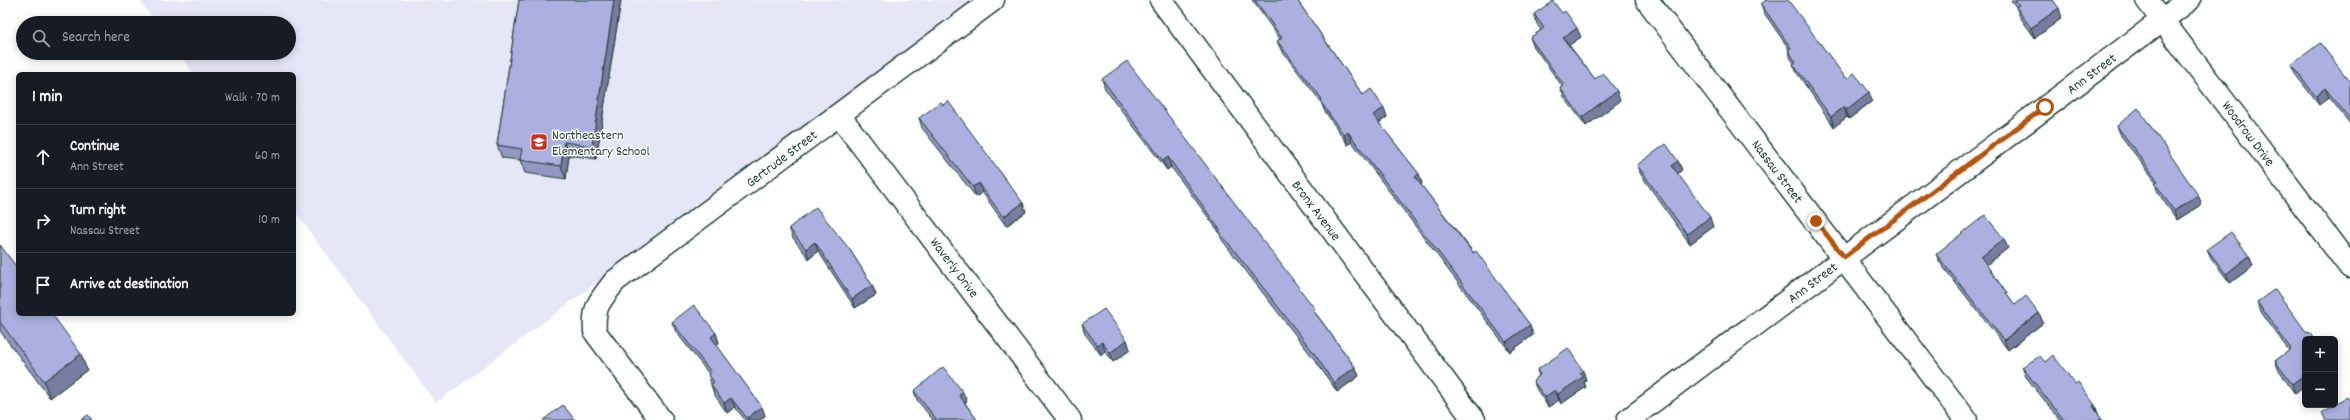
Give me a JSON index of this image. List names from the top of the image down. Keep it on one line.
{"streets":{"street":["Ann Street","Woodrow Drive","Gertrude Street","Nassau Street","Bronx Avenue","Waverly Drive"]},"crossings":[["Ann Street","Woodrow Drive"],["Ann Street","Nassau Street"],["Gertrude Street","Waverly Drive"]],"places":{"school or university":["Northeastern Elementary School"]},"page":{"search":"Search here","heading":["1 min","Walk · 70 m"],"list":[["Continue","Ann Street","60 m"],["Turn right","Nassau Street","10 m"],"Arrive at destination"],"map_buttons":["+","−"]}}
